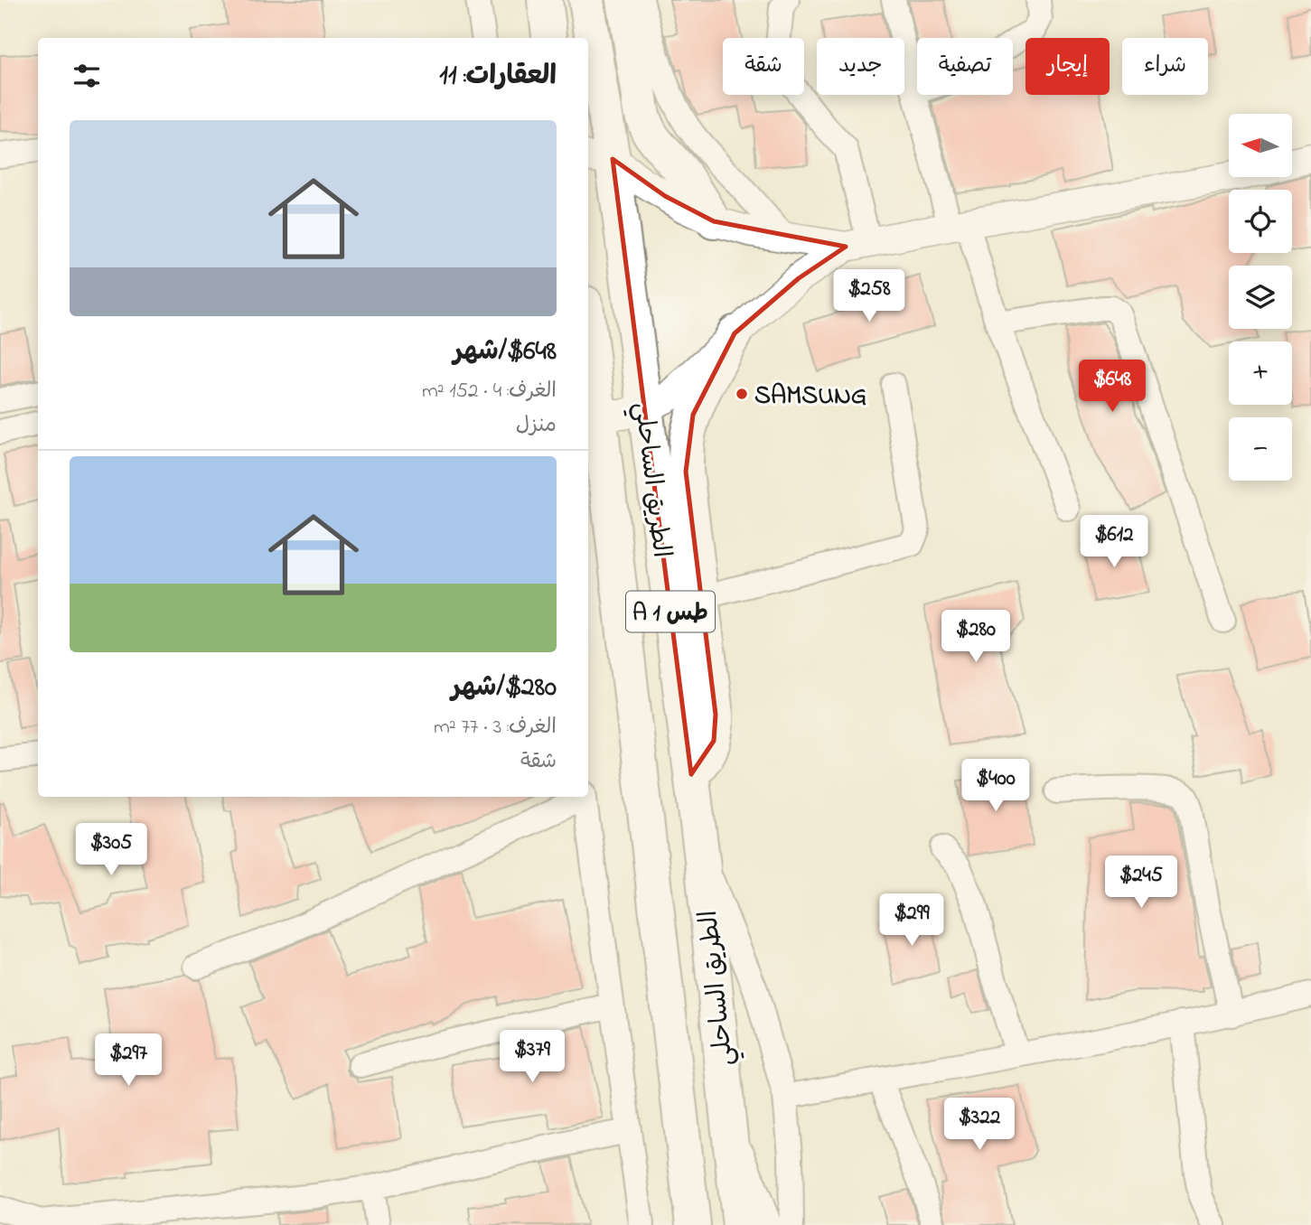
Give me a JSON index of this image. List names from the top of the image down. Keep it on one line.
{"streets":{"highway":["الطريق الساحلي","A 1 طس"]},"places":["SAMSUNG"],"north":"left","page":{"chip":["شراء","إيجار","تصفية","جديد","شقة"],"heading":"العقارات: 11","map_buttons":["+","−"],"list":[{"name":"$648/شهر","note":"الغرف: 4 · 152 m² · منزل"},{"name":"$280/شهر","note":"الغرف: 3 · 77 m² · شقة"}],"price":["$258","$648","$612","$280","$400","$305","$245","$299","$379","$297","$322"]}}
